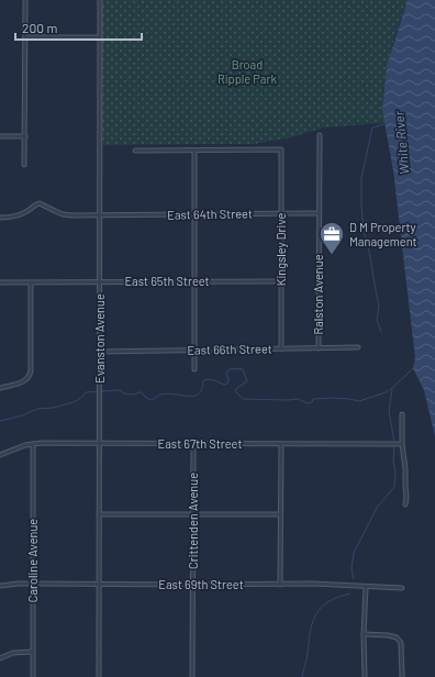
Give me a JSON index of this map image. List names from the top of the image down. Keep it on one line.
{"streets":{"street":["East 64th Street","Kingsley Drive","East 65th Street","Ralston Avenue","Evanston Avenue","East 66th Street","East 67th Street","Crittenden Avenue","Caroline Avenue","East 69th Street"]},"crossings":[["East 64th Street","Kingsley Drive"],["East 64th Street","Ralston Avenue"],["East 64th Street","Evanston Avenue"],["Kingsley Drive","East 65th Street"],["Kingsley Drive","East 66th Street"],["East 65th Street","Evanston Avenue"],["Ralston Avenue","East 66th Street"],["Evanston Avenue","East 66th Street"],["Evanston Avenue","East 67th Street"],["Evanston Avenue","East 69th Street"],["East 67th Street","Crittenden Avenue"],["East 67th Street","Caroline Avenue"],["Crittenden Avenue","East 69th Street"],["Caroline Avenue","East 69th Street"]],"water":["White River"],"parks":["Broad Ripple Park"],"places":{"office":["D M Property Management"]},"scale_bar":"200 m"}
